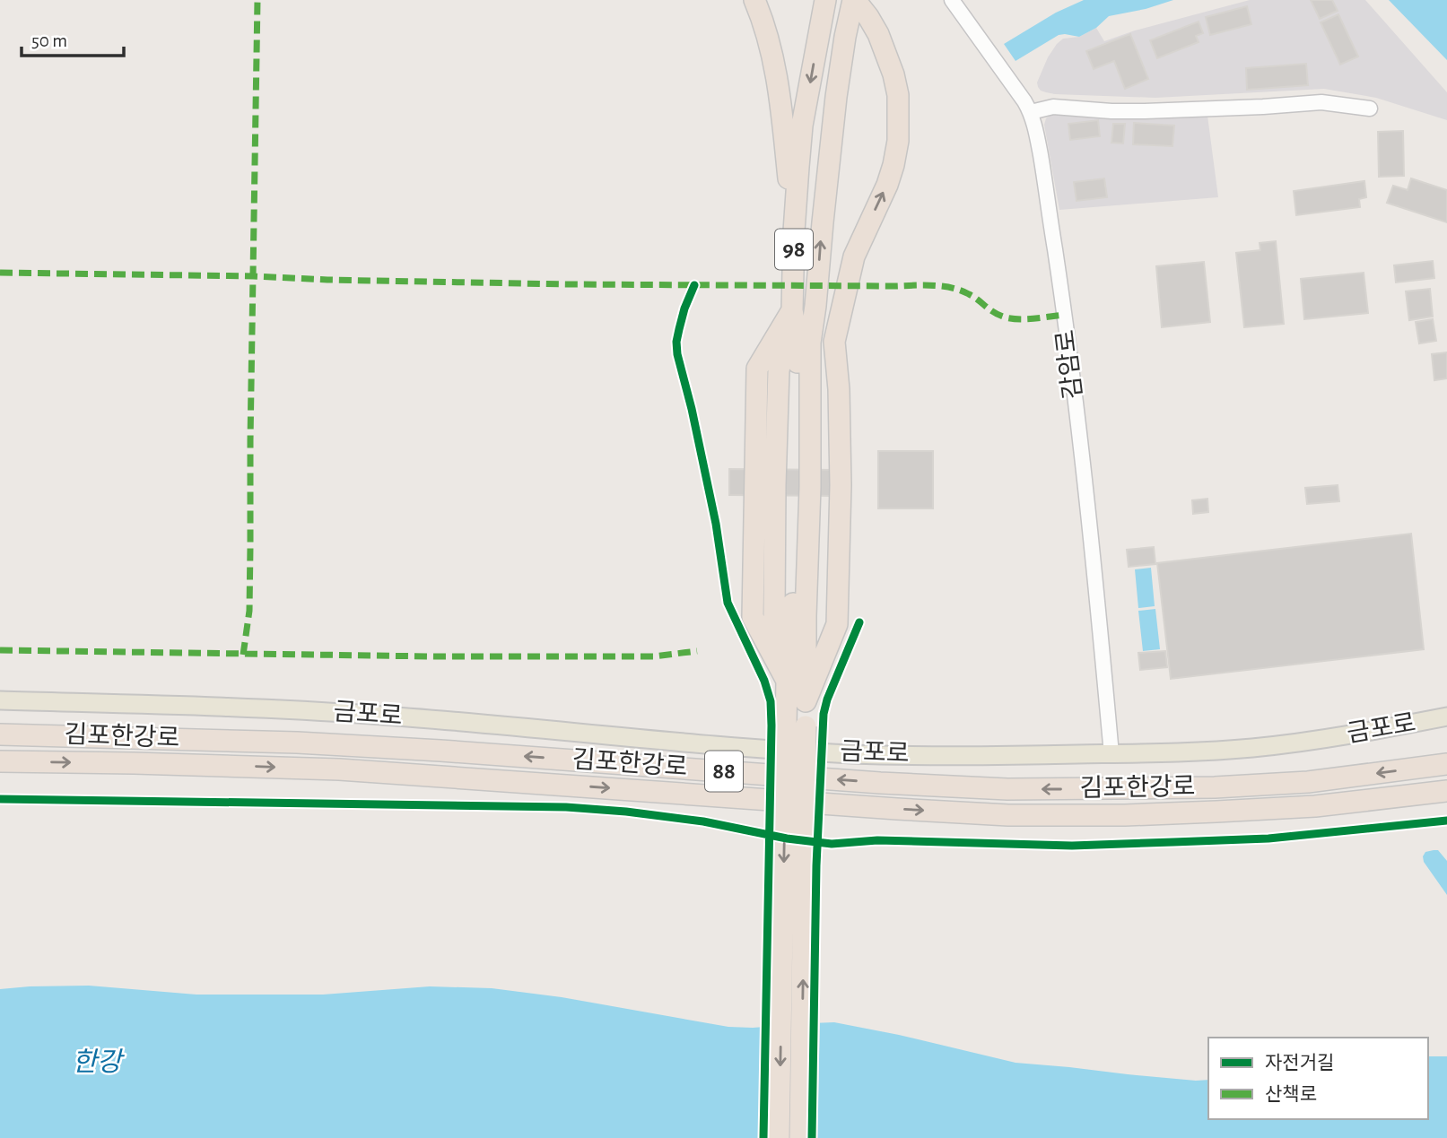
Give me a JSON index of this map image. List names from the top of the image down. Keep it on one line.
{"streets":{"highway":["98","김포한강로","88"],"main road":["금포로"],"street":["감암로"]},"crossings":[["감암로","금포로"]],"water":["한강"],"legend":["자전거길","산책로"],"scale_bar":"50 m"}
